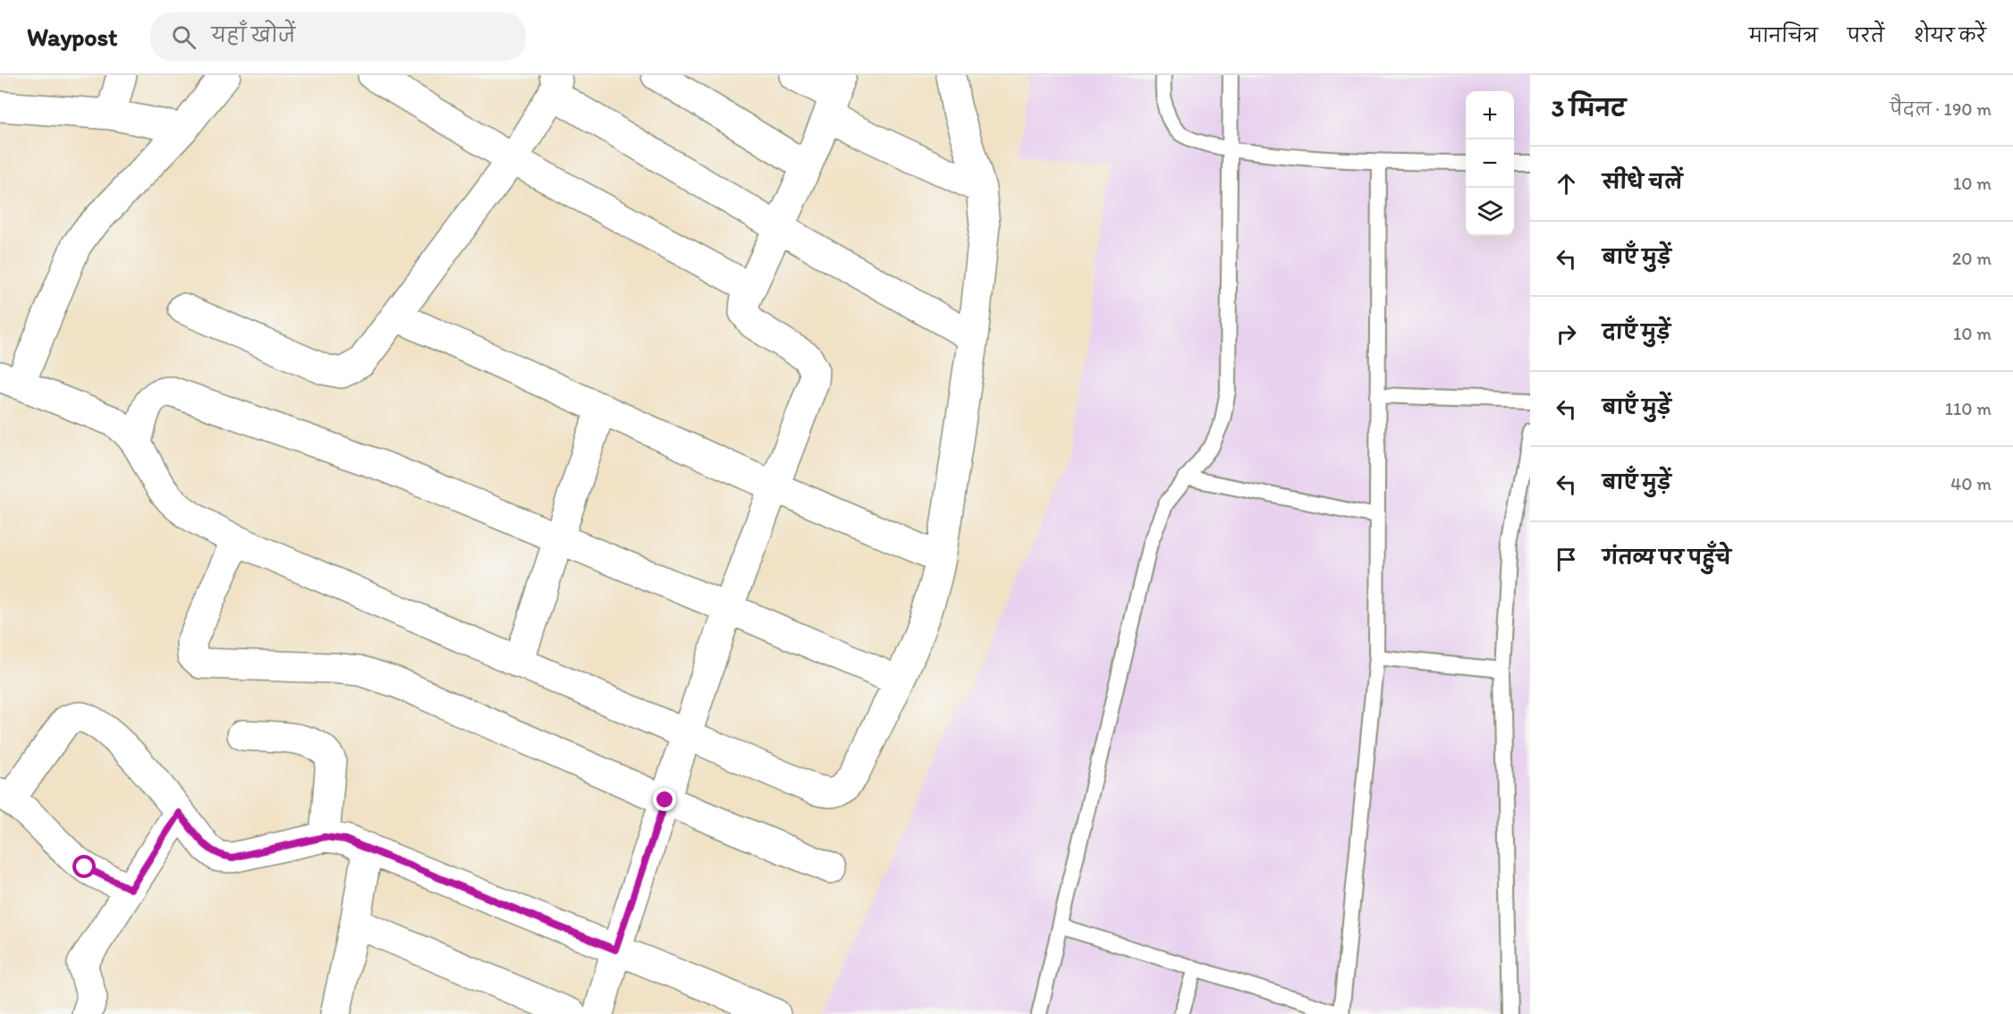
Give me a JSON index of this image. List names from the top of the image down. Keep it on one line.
{"page":{"header":"Waypost","search":"यहाँ खोजें","nav":["मानचित्र","परतें","शेयर करें"],"heading":["3 मिनट","पैदल · 190 m"],"map_buttons":["+","−"],"list":[["सीधे चलें","10 m"],["बाएँ मुड़ें","20 m"],["दाएँ मुड़ें","10 m"],["बाएँ मुड़ें","110 m"],["बाएँ मुड़ें","40 m"],"गंतव्य पर पहुँचे"]}}
